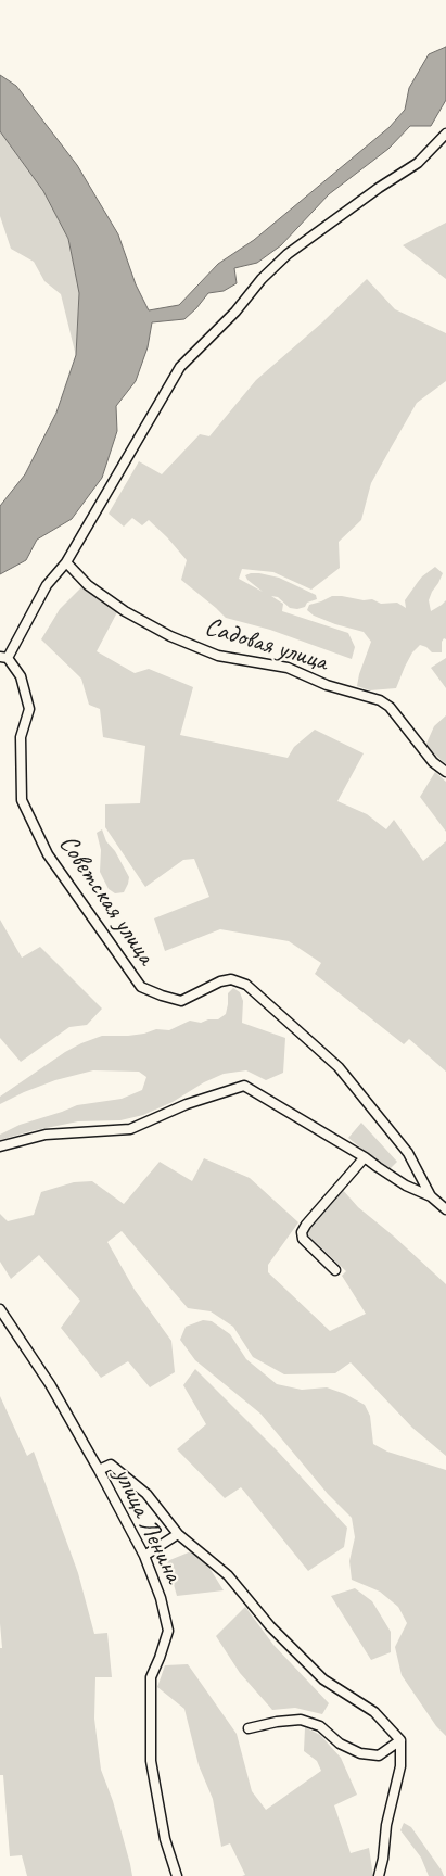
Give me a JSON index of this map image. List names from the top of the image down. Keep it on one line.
{"streets":{"street":["Садовая улица","Советская улица","улица Ленина"]}}
